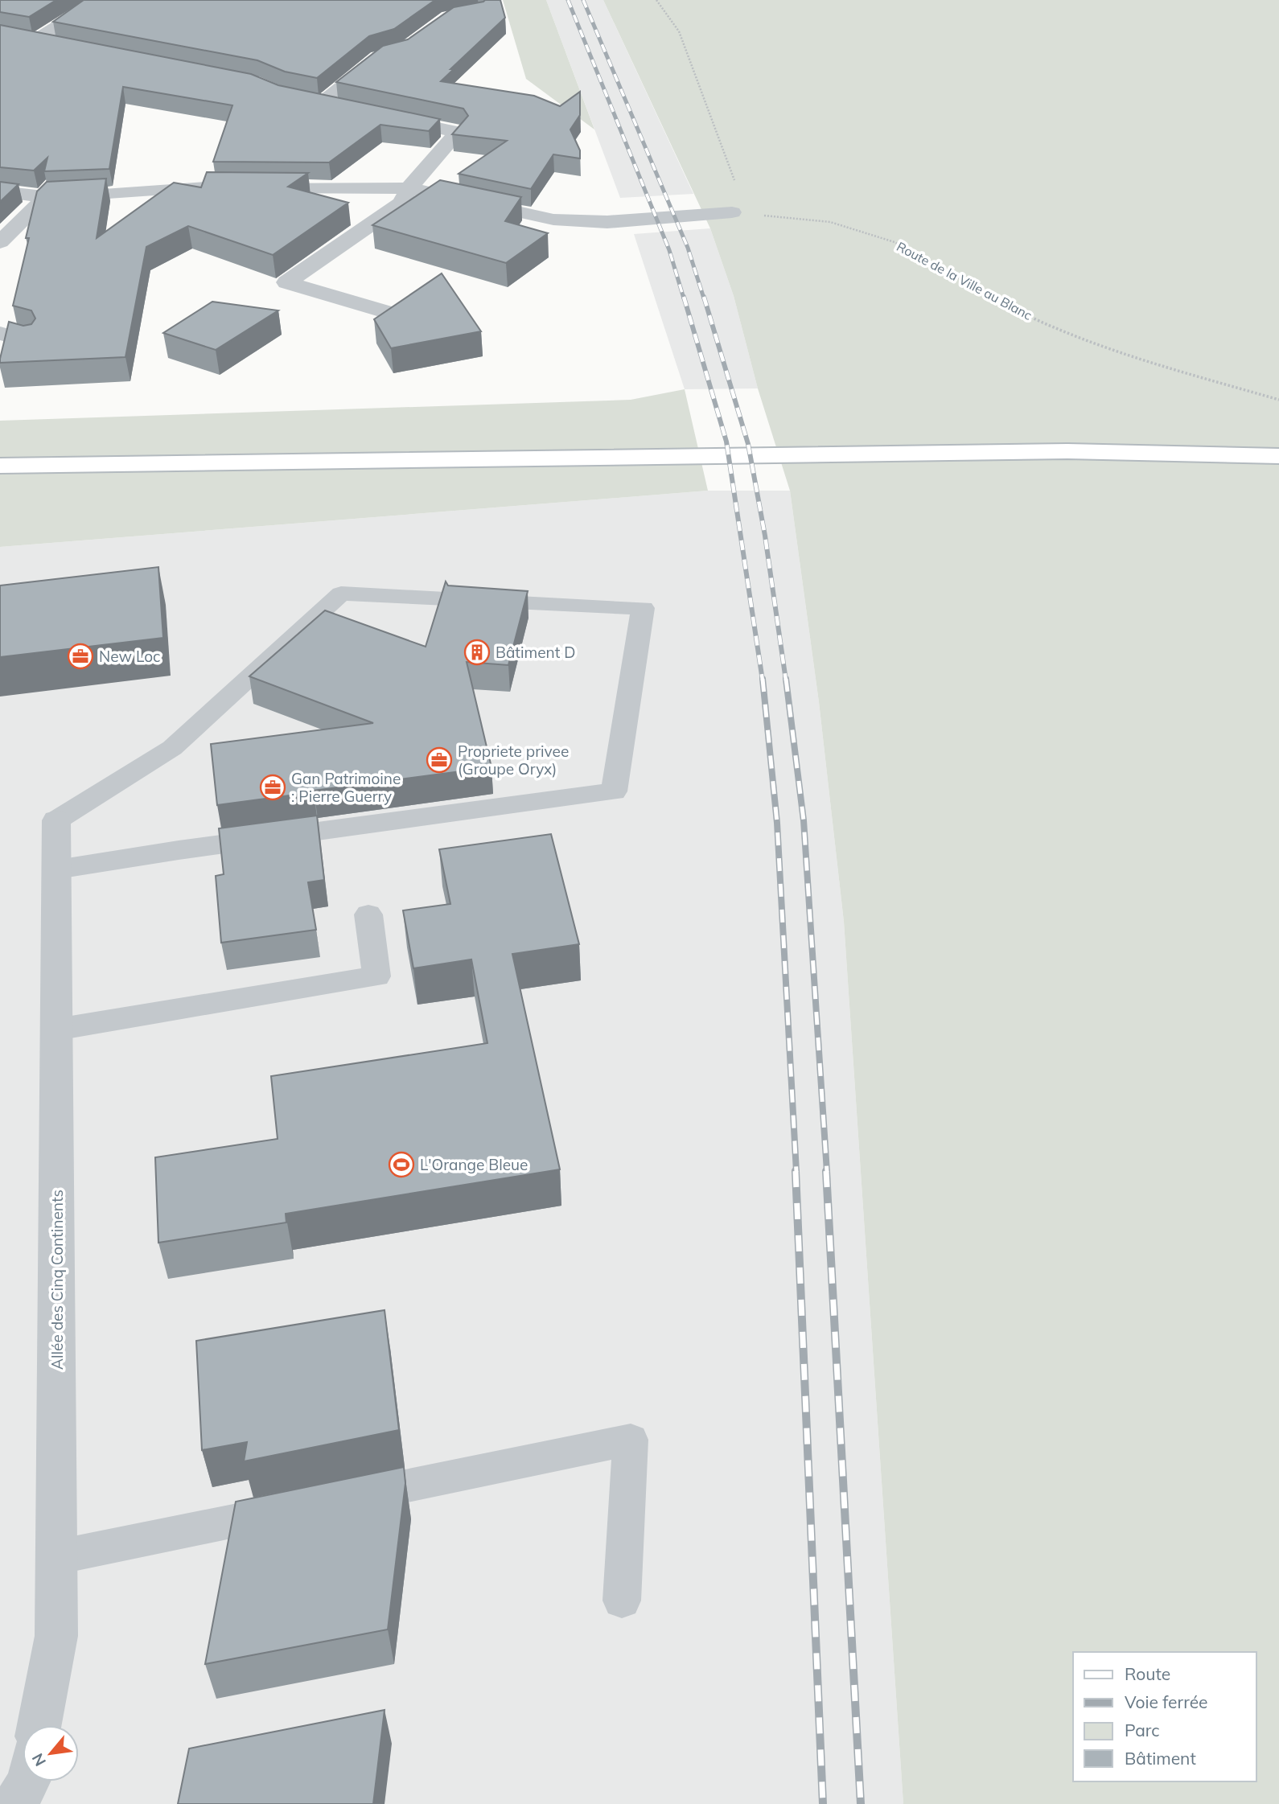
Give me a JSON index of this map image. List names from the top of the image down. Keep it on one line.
{"streets":{"street":["Allée des Cinq Continents"],"path":["Route de la Ville au Blanc"]},"places":{"building":["Bâtiment D"],"office":["New Loc","Propriete privee (Groupe Oryx)","Gan Patrimoine : Pierre Guerry"],"sports":["L'Orange Bleue"]},"legend":["Route","Voie ferrée","Parc","Bâtiment"],"north":"bottom left"}
